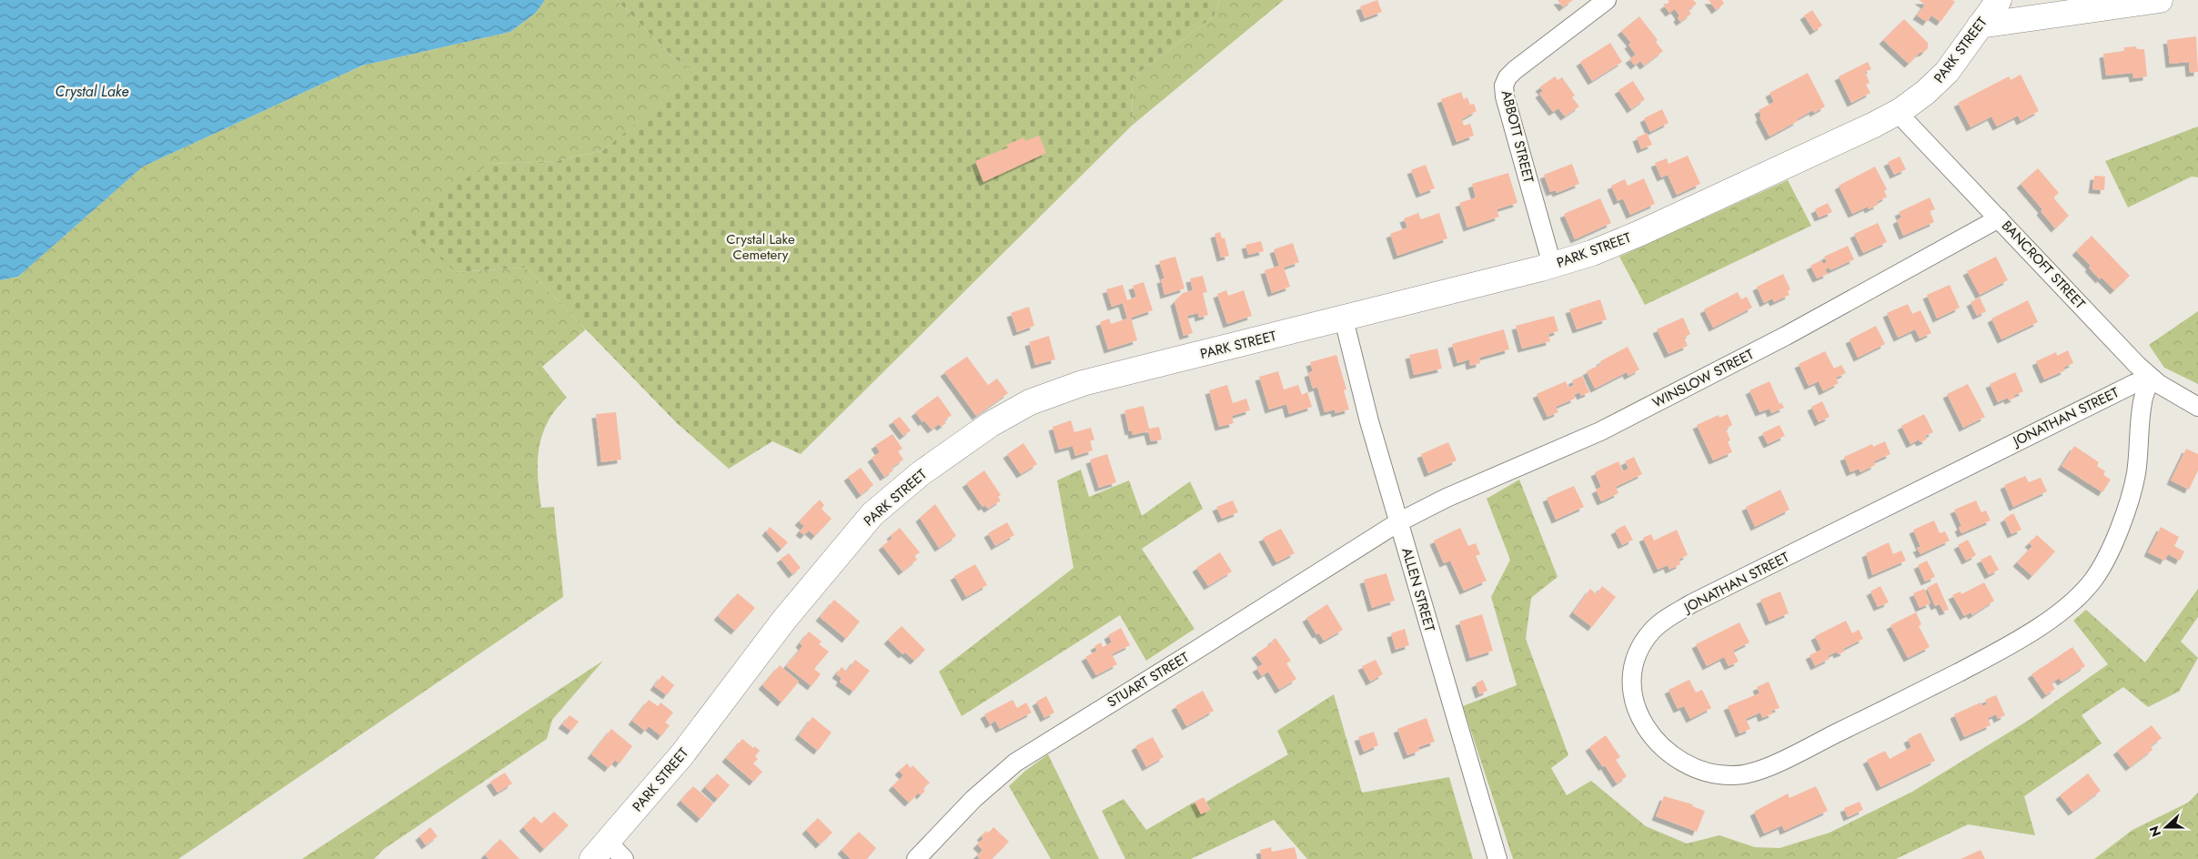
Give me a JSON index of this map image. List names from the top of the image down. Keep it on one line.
{"streets":{"street":["PARK STREET","ABBOTT STREET","BANCROFT STREET","WINSLOW STREET","JONATHAN STREET","ALLEN STREET","STUART STREET"]},"crossings":[["PARK STREET","ABBOTT STREET"],["PARK STREET","BANCROFT STREET"],["PARK STREET","ALLEN STREET"],["BANCROFT STREET","WINSLOW STREET"],["BANCROFT STREET","JONATHAN STREET"],["WINSLOW STREET","ALLEN STREET"],["WINSLOW STREET","STUART STREET"],["ALLEN STREET","STUART STREET"]],"water":["Crystal Lake"],"parks":["Crystal Lake Cemetery"],"north":"left"}
